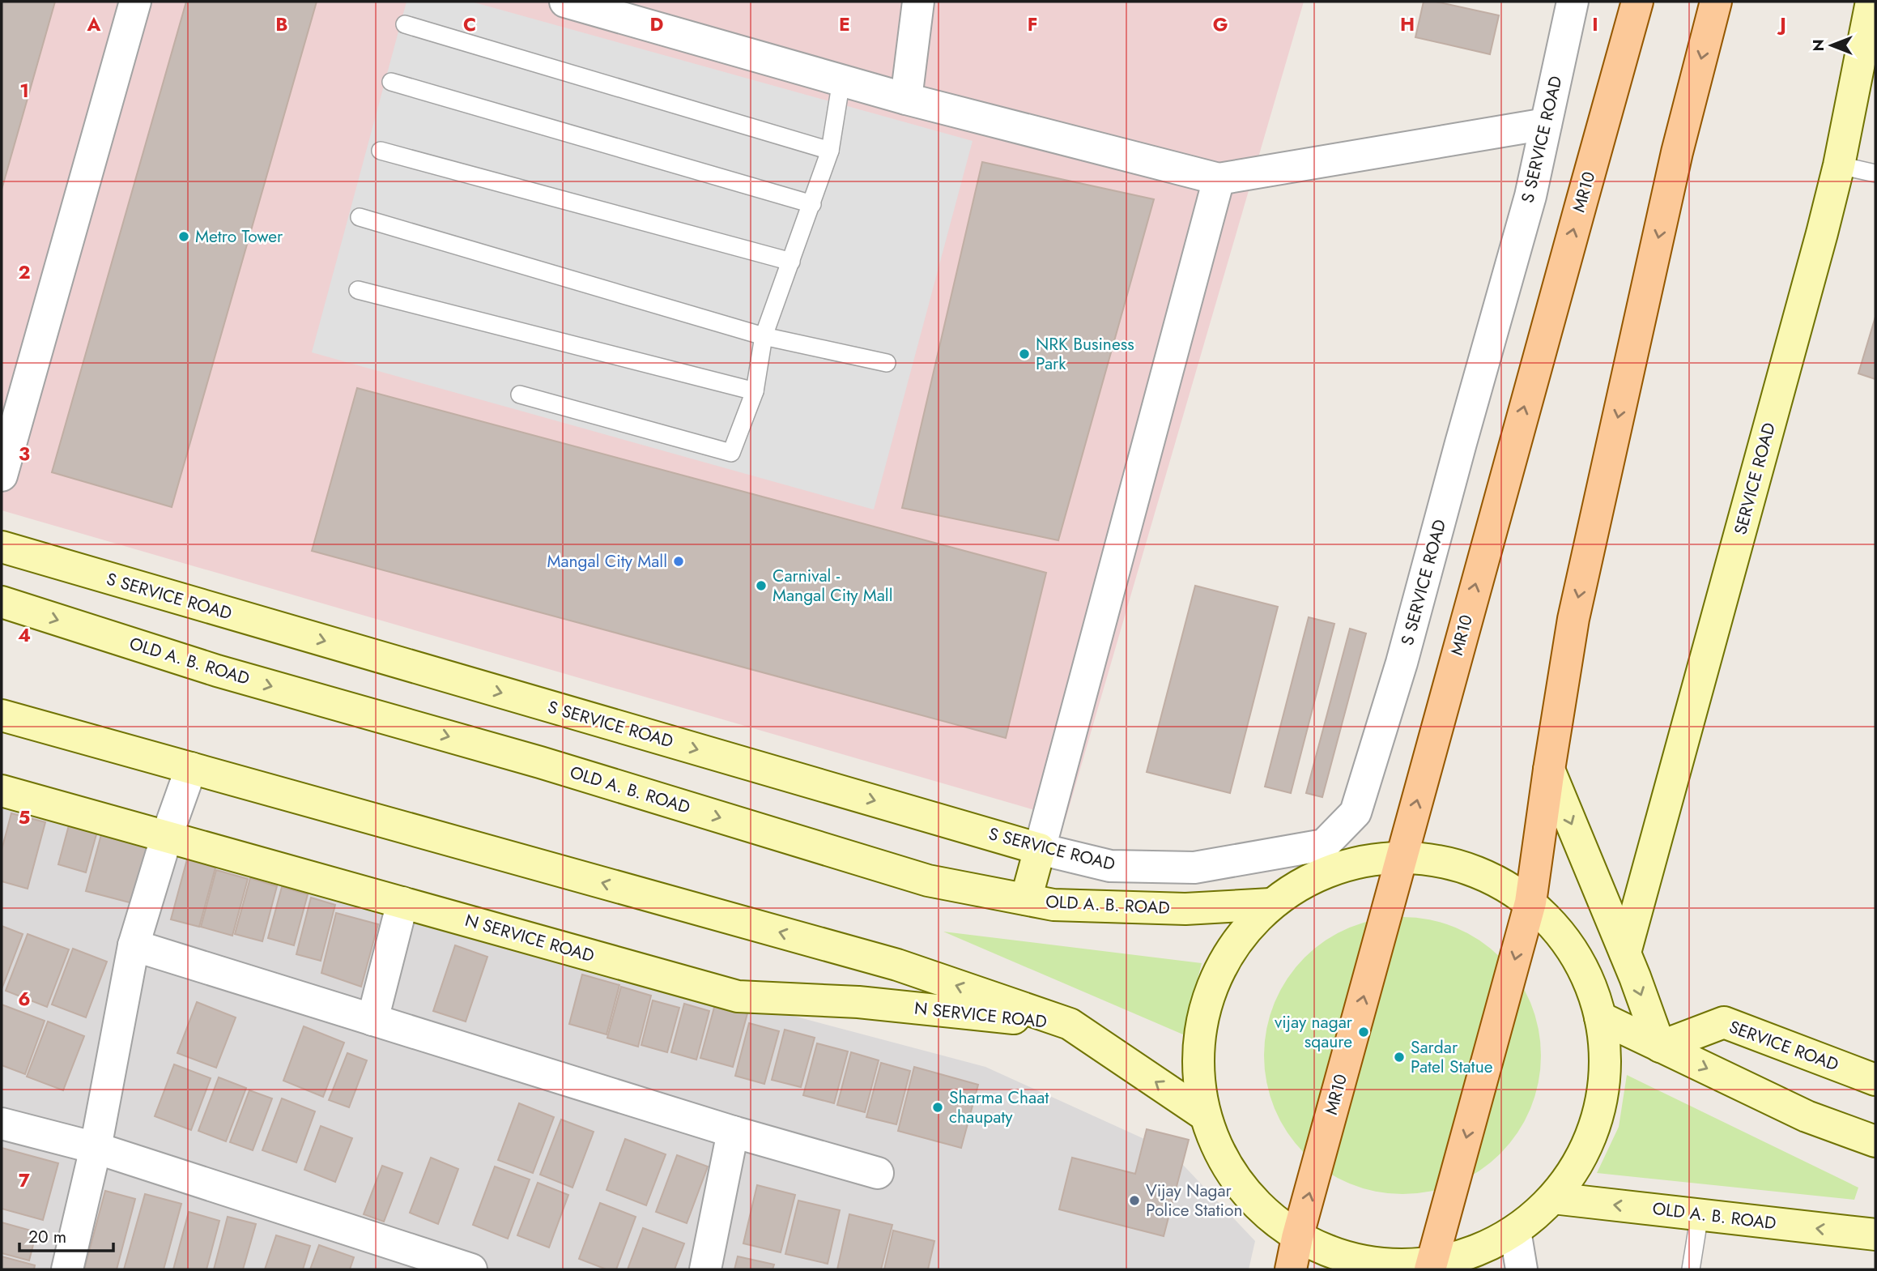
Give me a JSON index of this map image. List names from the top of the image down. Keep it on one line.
{"streets":{"main road":["S SERVICE ROAD","MR10","SERVICE ROAD","OLD A. B. ROAD","N SERVICE ROAD"]},"one_way":["S SERVICE ROAD"],"places":["Metro Tower","NRK Business Park","Mangal City Mall","Carnival - Mangal City Mall","vijay nagar sqaure","Sardar Patel Statue","Sharma Chaat chaupaty","Vijay Nagar Police Station"],"scale_bar":"20 m","north":"left","grid":{"columns":["A","B","C","D","E","F","G","H","I","J"],"rows":["1","2","3","4","5","6","7"]}}
